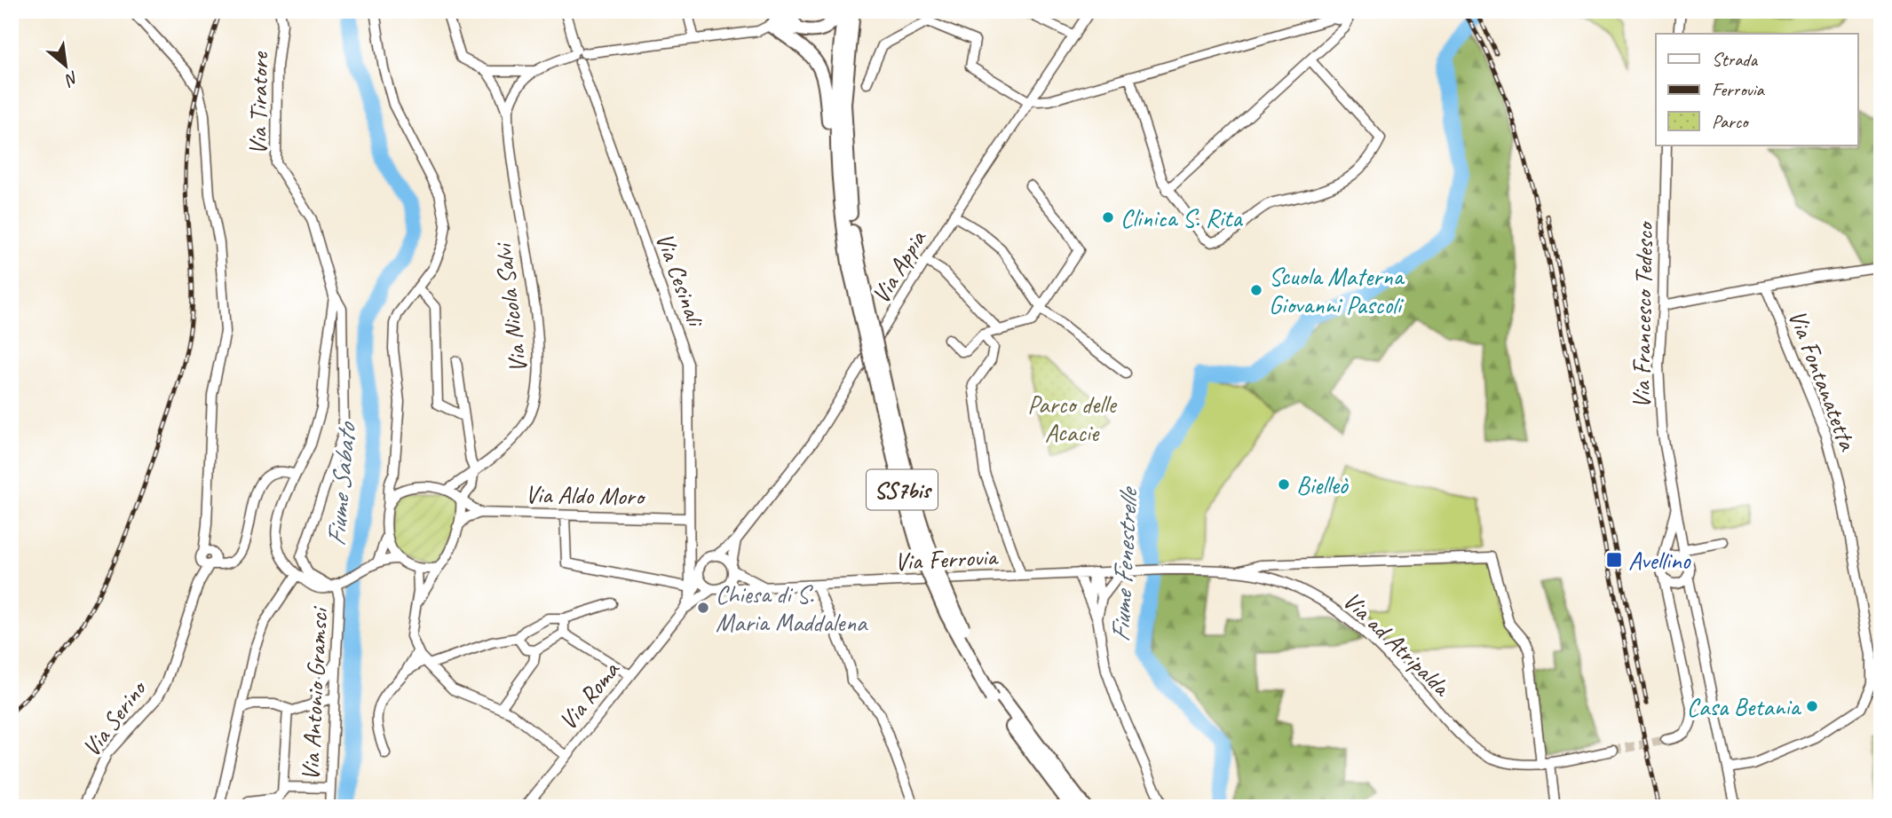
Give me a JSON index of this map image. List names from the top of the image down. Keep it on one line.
{"streets":{"highway":["SS7bis"],"street":["Via Tiratore","Via Appia","Via Cesinali","Via Nicola Salvi","Via Francesco Tedesco","Via Fontanatetta","Via Aldo Moro","Via Ferrovia","Via ad Atripalda","Via Antonio Gramsci","Via Roma","Via Serino"]},"crossings":[["Via Tiratore","Via Antonio Gramsci"],["Via Appia","Via Cesinali"],["Via Appia","Via Ferrovia"],["Via Appia","Via Roma"],["Via Cesinali","Via Aldo Moro"],["Via Cesinali","Via Ferrovia"],["Via Cesinali","Via Roma"],["Via Nicola Salvi","Via Antonio Gramsci"],["Via Francesco Tedesco","Via Fontanatetta"],["Via Ferrovia","Via ad Atripalda"],["Via Ferrovia","Via Roma"]],"water":["Fiume Sabato","Fiume Fenestrelle"],"parks":["Parco delle Acacie"],"places":{"other":["Clinica S. Rita","Scuola Materna Giovanni Pascoli","Bielleò","Chiesa di S. Maria Maddalena","Casa Betania"],"transit":["Avellino"]},"legend":["Strada","Ferrovia","Parco"],"north":"bottom right"}
